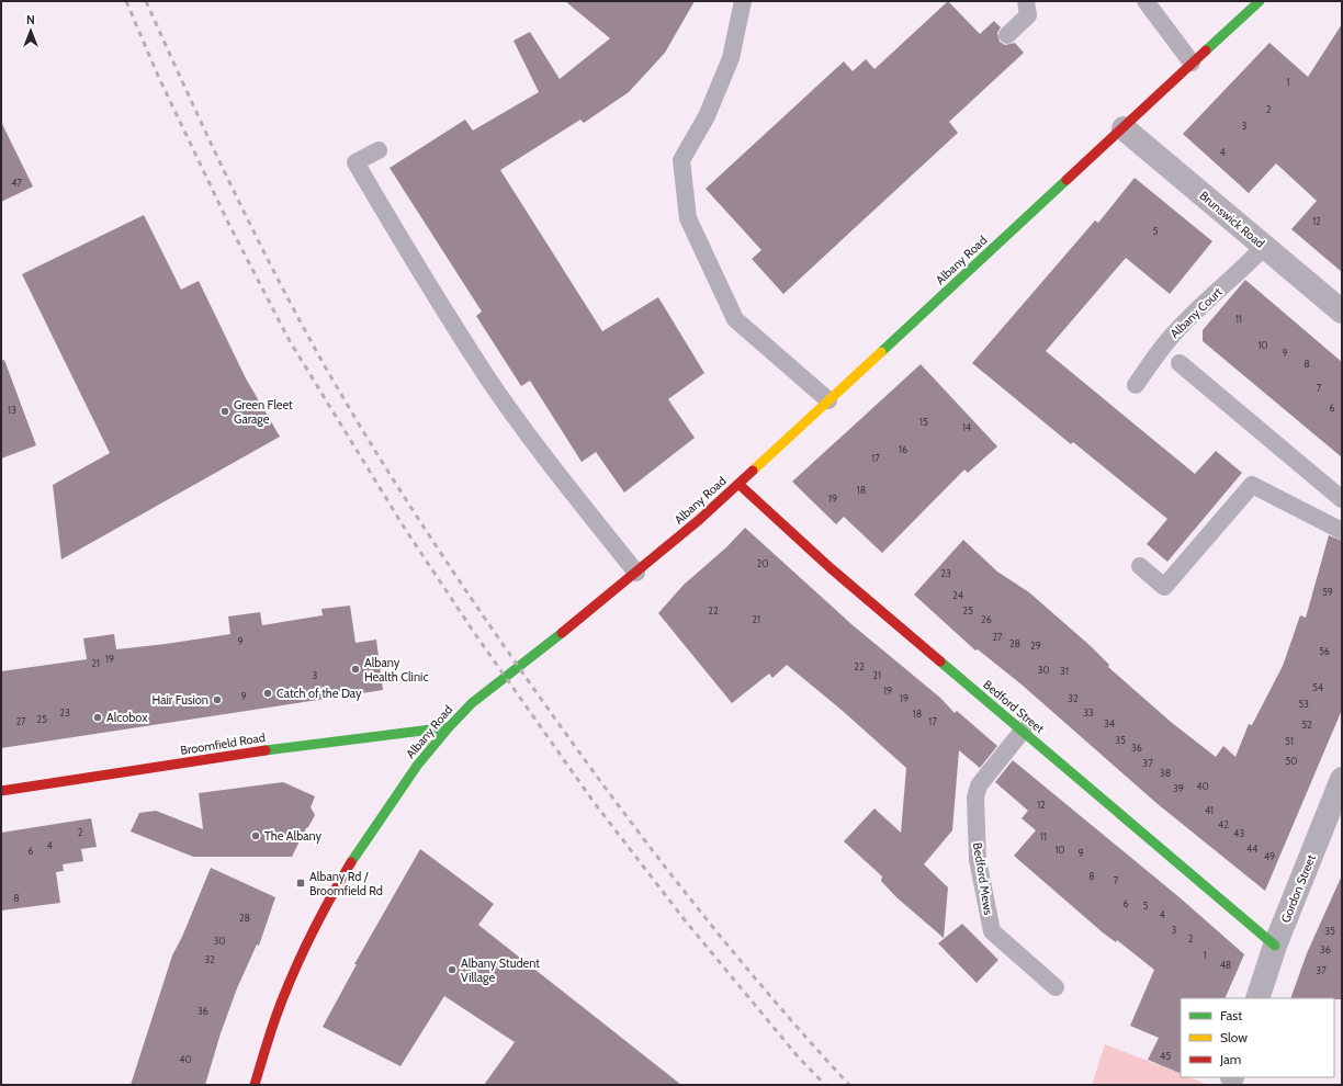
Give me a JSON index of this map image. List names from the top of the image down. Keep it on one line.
{"streets":{"street":["Brunswick Road","Albany Road","Bedford Street","Broomfield Road","Gordon Street"],"lane":["Albany Court","Bedford Mews"]},"crossings":[["Brunswick Road","Albany Road"],["Brunswick Road","Albany Court"],["Albany Road","Bedford Street"],["Albany Road","Broomfield Road"],["Bedford Street","Bedford Mews"],["Bedford Street","Gordon Street"]],"places":{"other":["Green Fleet Garage","Albany Health Clinic","Catch of the Day","Hair Fusion","Alcobox","The Albany","Albany Student Village"],"transit":["Albany Rd / Broomfield Rd"]},"house_numbers":["1","2","3","4","47","12","5","11","10","9","8","7","6","13","15","14","16","17","18","19","20","23","59","24","22","25","21","26","27","9","28","29","56","19","21","22","30","31","3","21","54","19","9","19","32","53","23","33","18","25","27","17","34","52","35","51","36","50","37","38","40","39","12","41","42","2","43","11","4","44","10","6","9","49","8","7","8","6","5","4","28","3","35","2","30","36","1","32","48","37","36","45","40"],"legend":["Fast","Slow","Jam"],"north":"top"}
